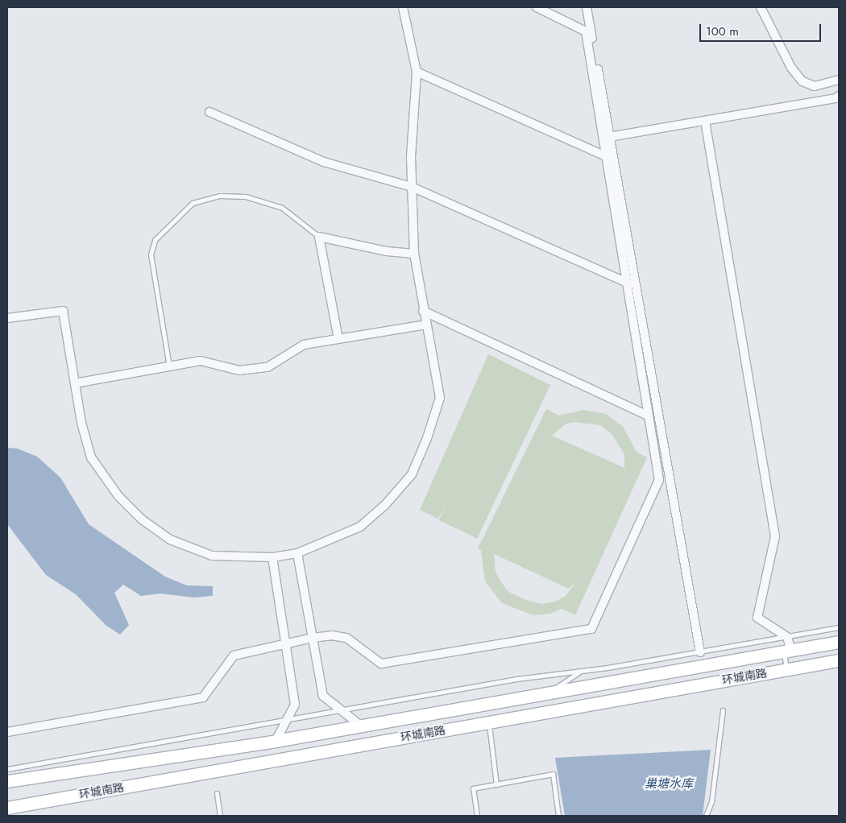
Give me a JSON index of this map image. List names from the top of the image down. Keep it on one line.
{"streets":{"main road":["环城南路"]},"water":["巢塘水库"],"scale_bar":"100 m"}
